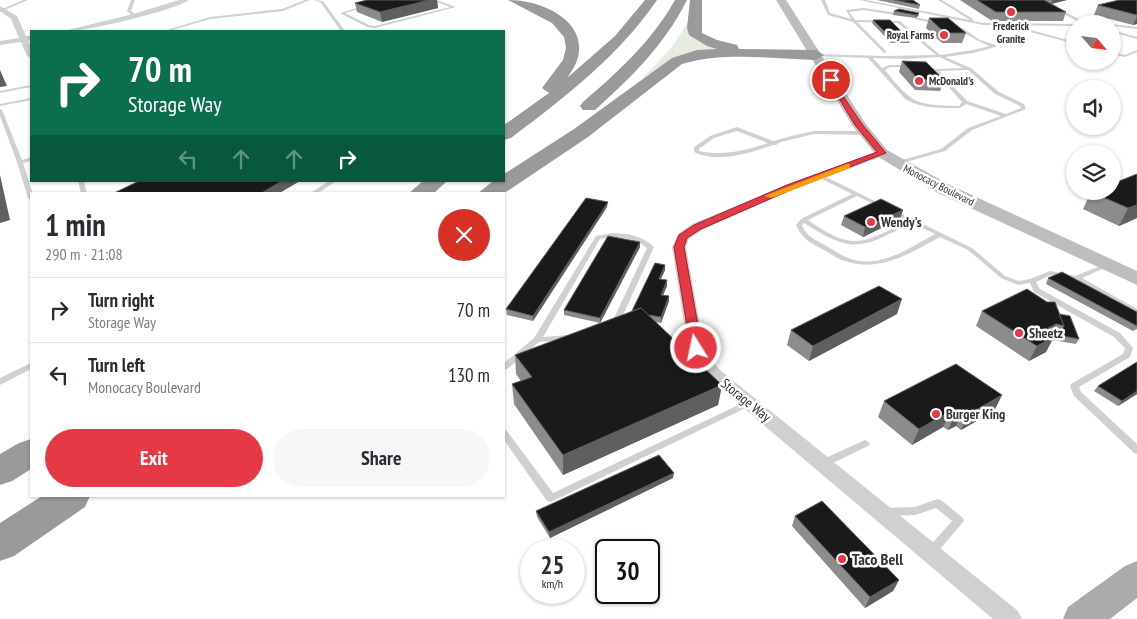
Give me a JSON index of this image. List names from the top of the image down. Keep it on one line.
{"streets":{"main road":["Monocacy Boulevard"],"street":["Storage Way"]},"crossings":[["Monocacy Boulevard","Storage Way"]],"places":["Frederick Granite","Royal Farms","McDonald's","Wendy's","Sheetz","Burger King","Taco Bell"],"north":"bottom right","page":{"turn":["70 m","Storage Way"],"heading":["1 min","290 m · 21:08"],"list":[{"name":"Turn right","note":"Storage Way","value":"70 m"},{"name":"Turn left","note":"Monocacy Boulevard","value":"130 m"}],"buttons":["Exit","Share"],"speed":"25 km/h","limit":"30"}}
